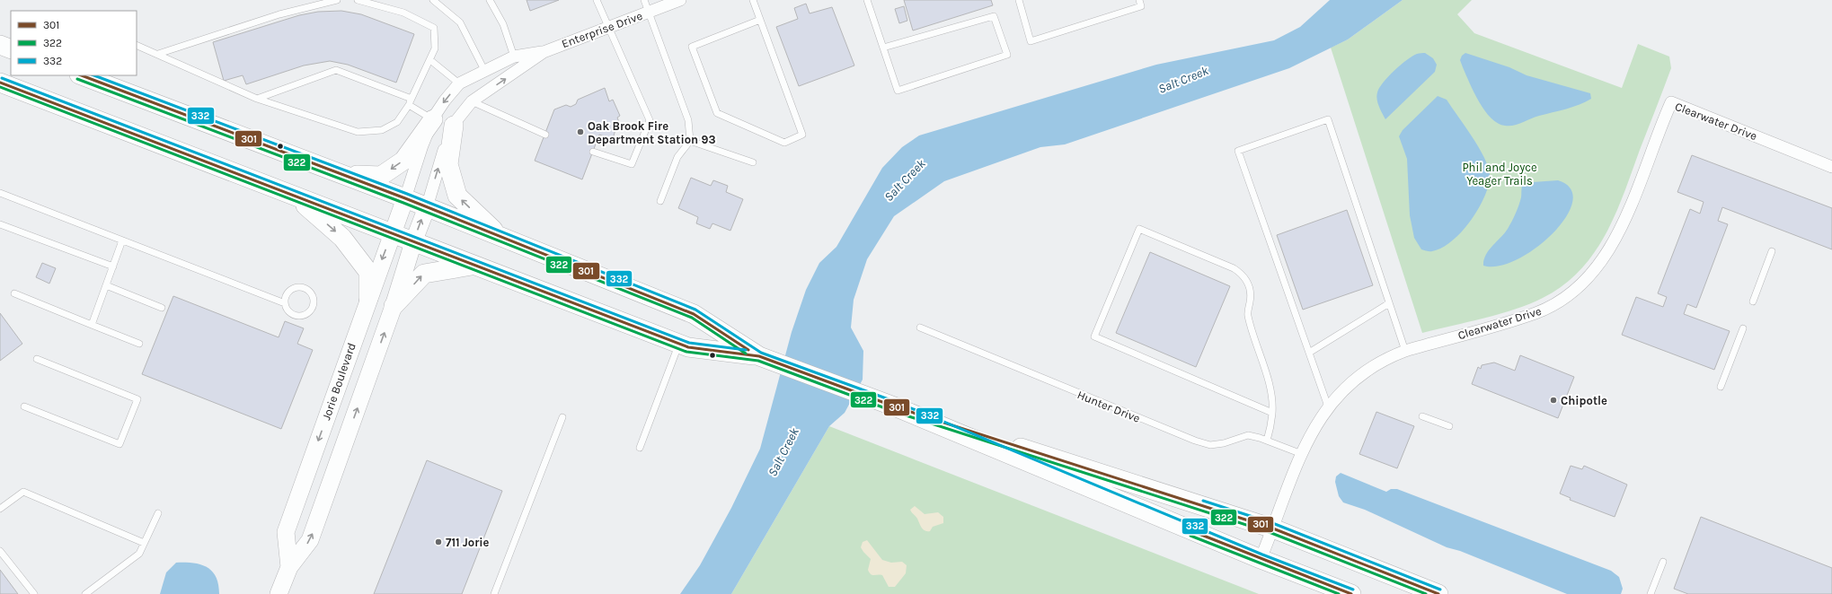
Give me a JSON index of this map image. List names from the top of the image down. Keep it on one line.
{"streets":{"main road":["Jorie Boulevard"],"street":["Enterprise Drive","Clearwater Drive"],"lane":["Hunter Drive"]},"crossings":[["Enterprise Drive","Jorie Boulevard"],["Clearwater Drive","Hunter Drive"]],"water":["Salt Creek"],"parks":["Phil and Joyce Yeager Trails"],"places":["Oak Brook Fire Department Station 93","Chipotle","711 Jorie"],"lines":["transit line 301","transit line 332","transit line 322"],"legend":["301","322","332"]}
